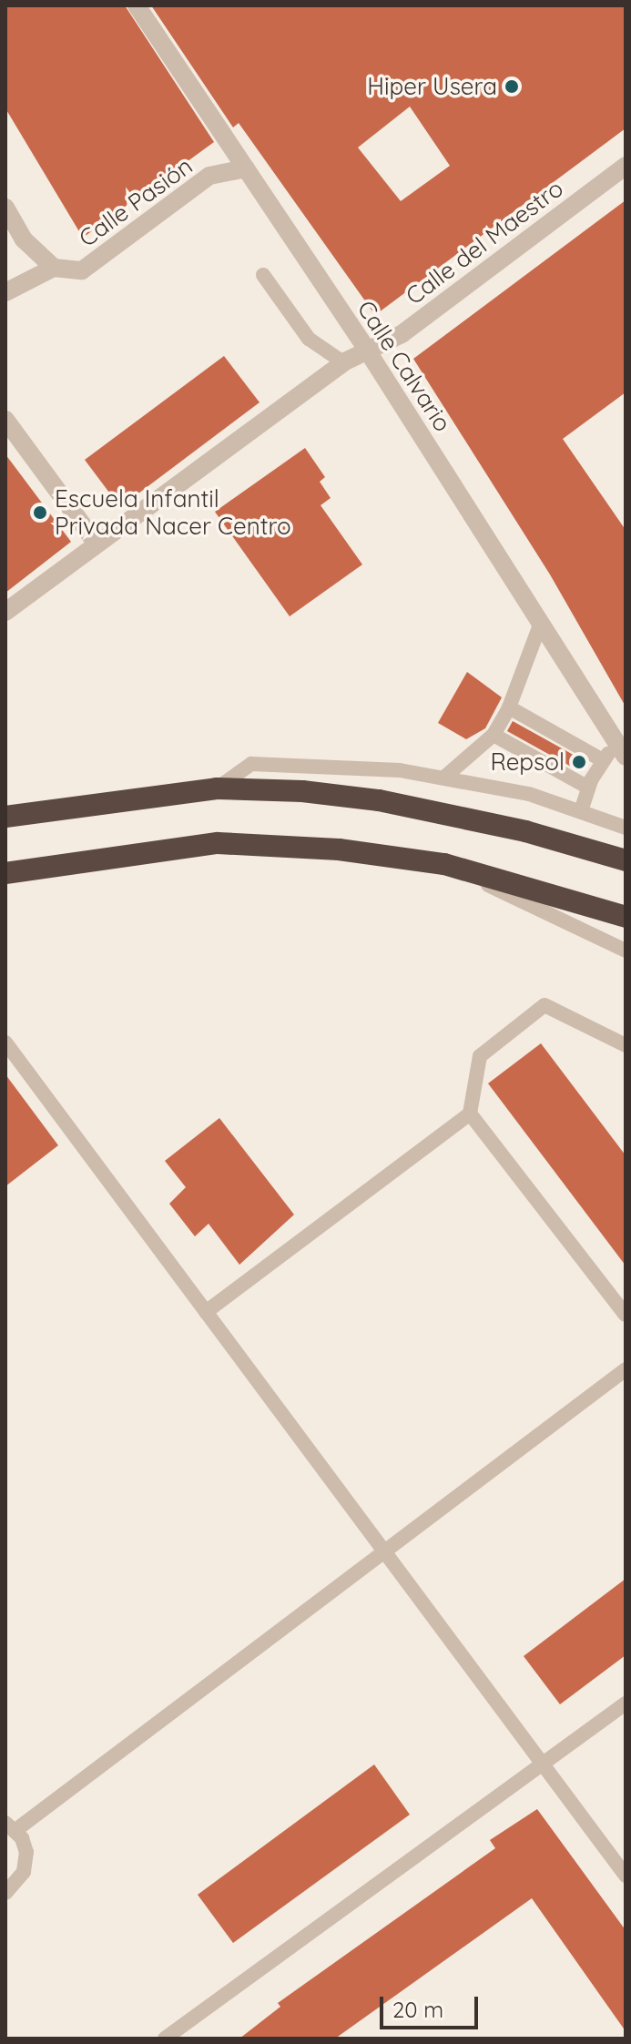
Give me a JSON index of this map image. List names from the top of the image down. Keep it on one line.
{"streets":{"street":["Calle Pasión","Calle del Maestro","Calle Calvario"]},"crossings":[["Calle Pasión","Calle Calvario"],["Calle del Maestro","Calle Calvario"]],"places":["Hiper Usera","Escuela Infantil Privada Nacer Centro","Repsol"],"scale_bar":"20 m"}
